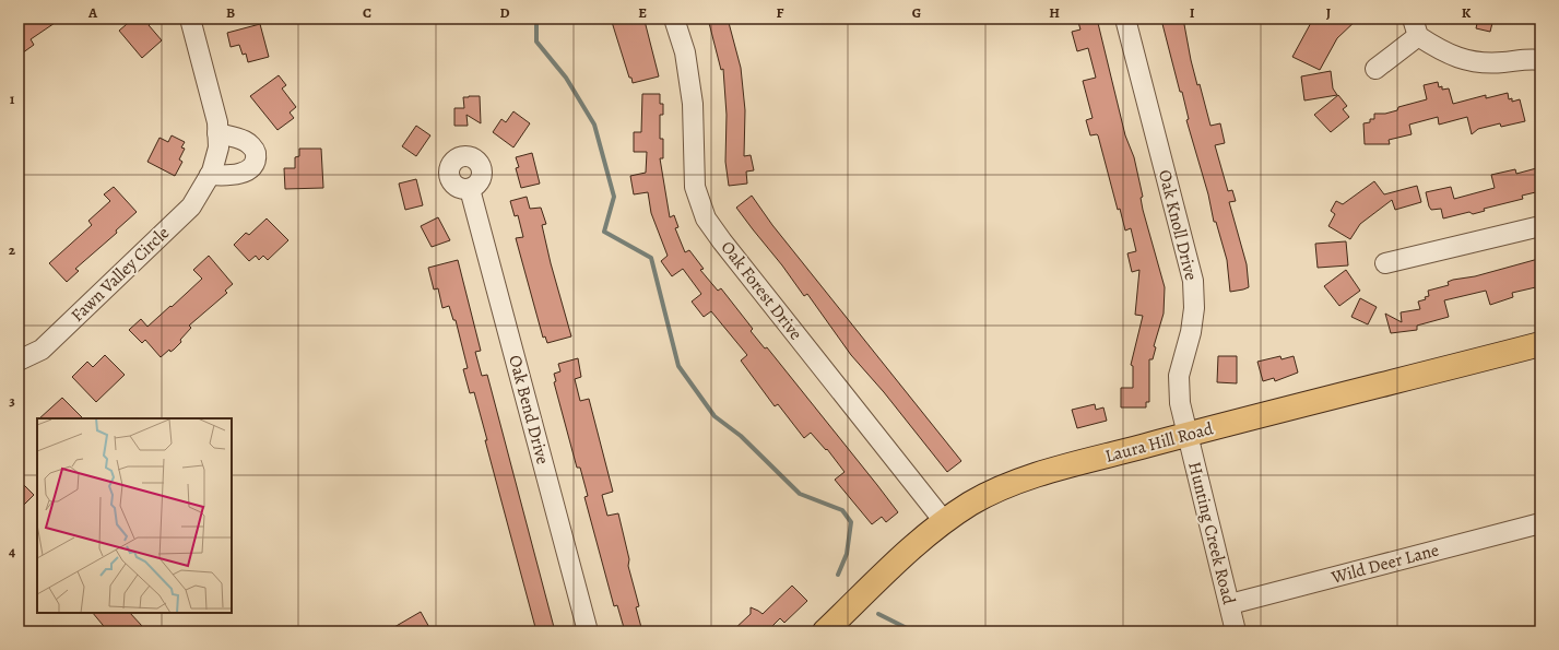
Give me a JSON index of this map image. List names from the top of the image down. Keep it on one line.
{"streets":{"main road":["Laura Hill Road"],"street":["Oak Knoll Drive","Fawn Valley Circle","Oak Forest Drive","Oak Bend Drive","Hunting Creek Road","Wild Deer Lane"]},"crossings":[["Oak Knoll Drive","Laura Hill Road"],["Oak Knoll Drive","Hunting Creek Road"],["Oak Forest Drive","Laura Hill Road"],["Laura Hill Road","Hunting Creek Road"],["Hunting Creek Road","Wild Deer Lane"]],"grid":{"columns":["A","B","C","D","E","F","G","H","I","J","K"],"rows":["1","2","3","4"]}}
